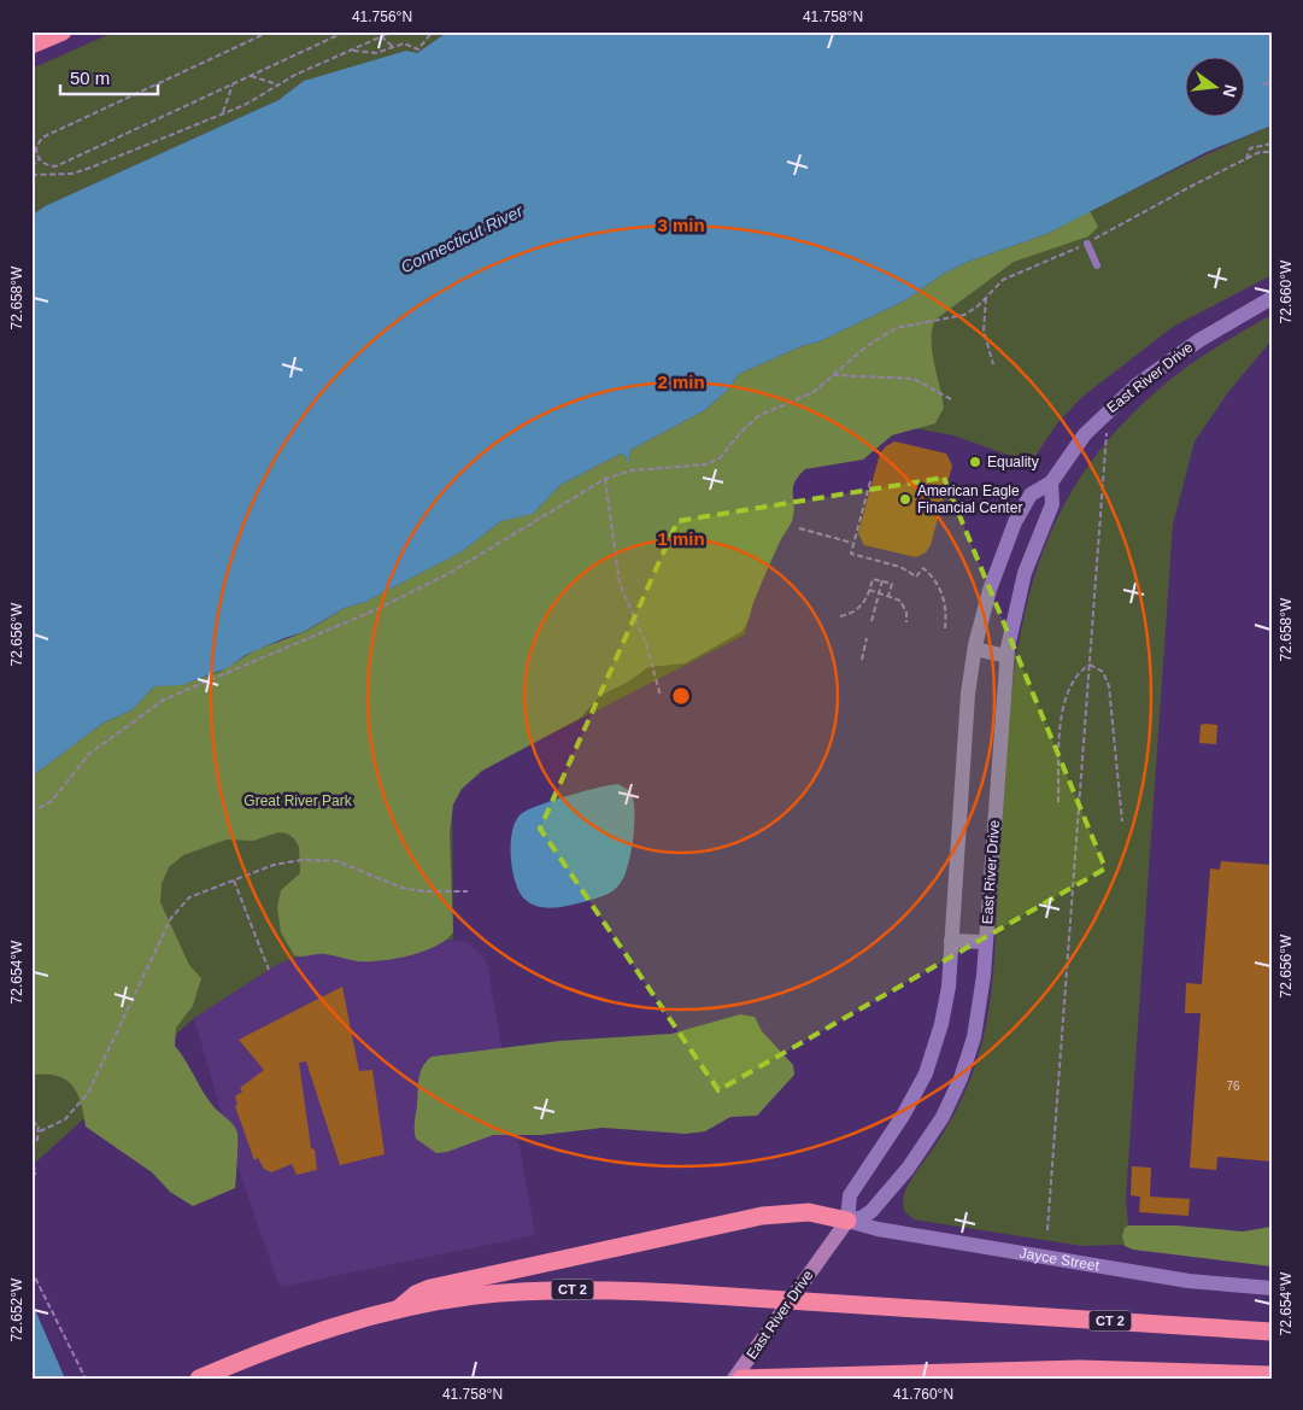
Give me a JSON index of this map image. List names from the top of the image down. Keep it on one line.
{"streets":{"highway":["CT 2"],"main road":["East River Drive"],"street":["Jayce Street"]},"crossings":[["East River Drive","Jayce Street"]],"water":["Connecticut River"],"parks":["Great River Park"],"places":["Equality","American Eagle Financial Center"],"house_numbers":["76"],"scale_bar":"50 m","north":"right","coordinates":["41.756°N","41.758°N","72.660°W","72.658°W","72.656°W","72.654°W","72.652°W","41.760°N"],"rings":["3 min","2 min","1 min"]}
